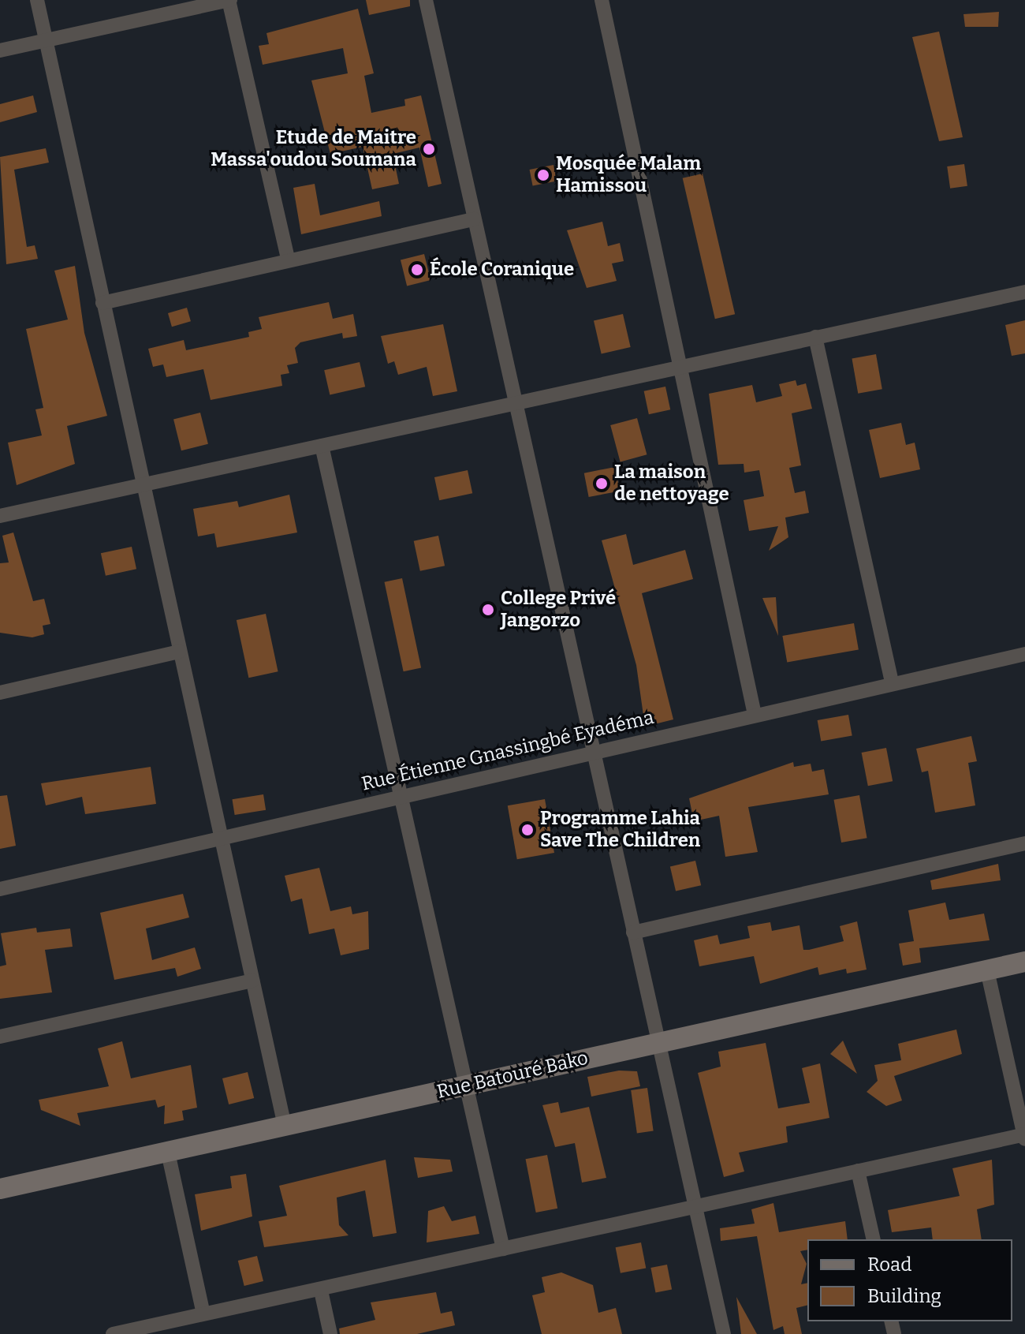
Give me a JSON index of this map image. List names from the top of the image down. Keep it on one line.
{"streets":{"main road":["Rue Batouré Bako"],"street":["Rue Étienne Gnassingbé Eyadéma"]},"places":["Etude de Maitre Massa'oudou Soumana","Mosquée Malam Hamissou","École Coranique","La maison de nettoyage","College Privé Jangorzo","Programme Lahia Save The Children"],"legend":["Road","Building"]}
